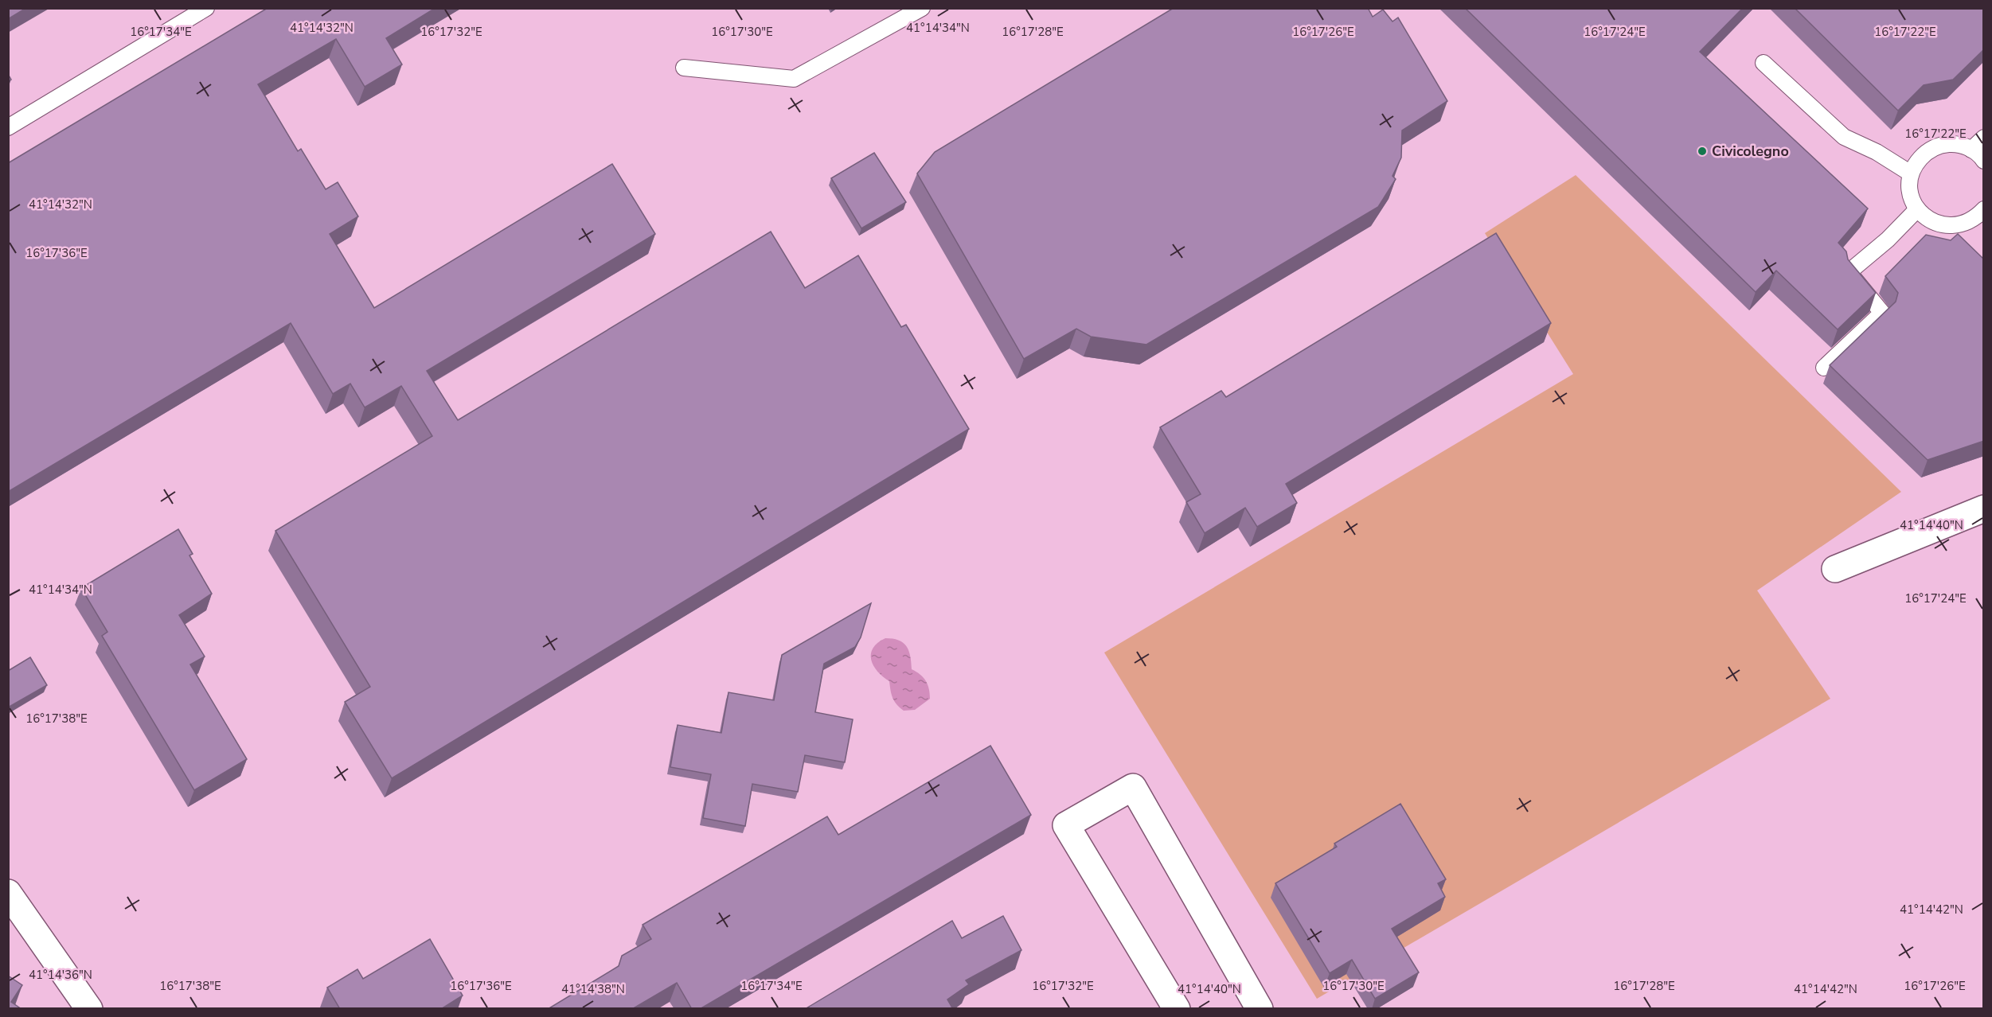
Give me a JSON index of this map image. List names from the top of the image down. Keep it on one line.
{"places":["Civicolegno"],"coordinates":["41°14'32\"N","41°14'34\"N","16°17'34\"E","16°17'26\"E","16°17'32\"E","16°17'30\"E","16°17'28\"E","16°17'24\"E","16°17'22\"E","16°17'36\"E","41°14'40\"N","16°17'38\"E","41°14'42\"N","41°14'36\"N","41°14'38\"N"]}
